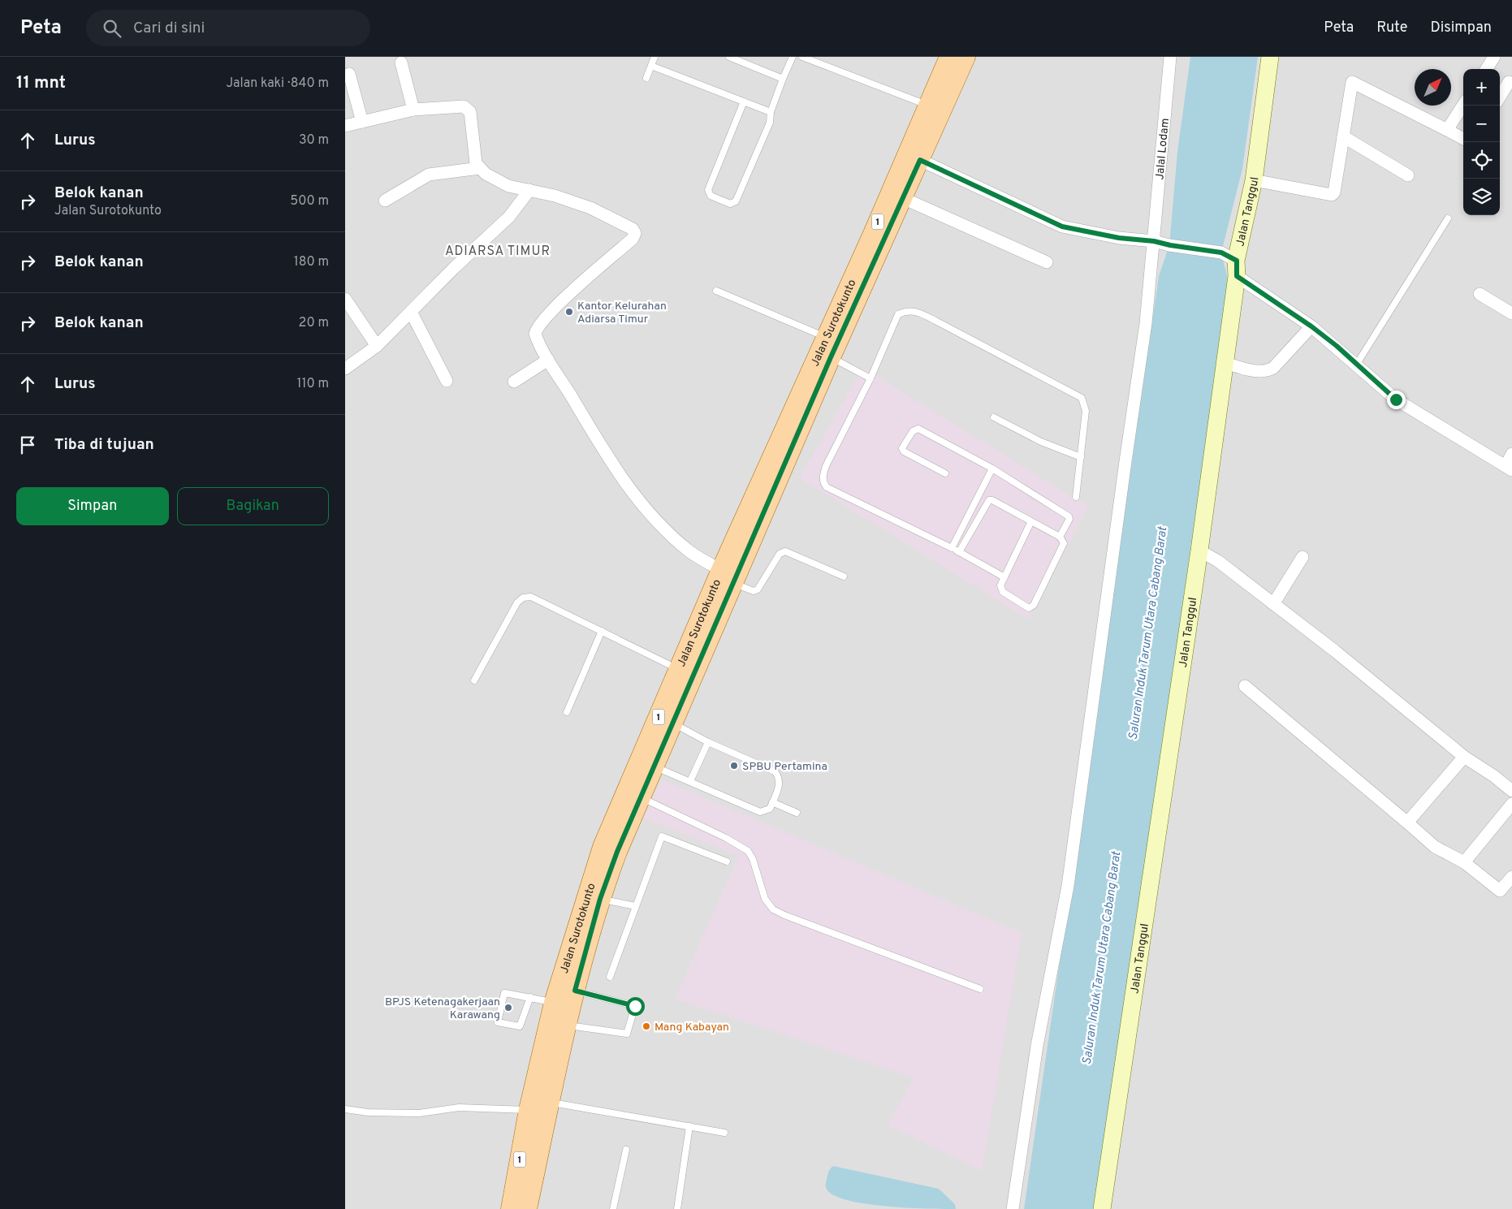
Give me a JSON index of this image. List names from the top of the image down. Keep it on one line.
{"streets":{"main road":["1","Jalan Surotokunto"],"street":["Jalal Lodam","Jalan Tanggul"]},"districts":["ADIARSA TIMUR"],"water":["Saluran Induk Tarum Utara Cabang Barat"],"places":["Kantor Kelurahan Adiarsa Timur","SPBU Pertamina","BPJS Ketenagakerjaan Karawang","Mang Kabayan"],"north":"top right","page":{"header":"Peta","search":"Cari di sini","nav":["Peta","Rute","Disimpan"],"heading":["11 mnt","Jalan kaki · 840 m"],"map_buttons":["+","−"],"list":[["Lurus","30 m"],["Belok kanan","Jalan Surotokunto","500 m"],["Belok kanan","180 m"],["Belok kanan","20 m"],["Lurus","110 m"],"Tiba di tujuan"],"buttons":["Simpan","Bagikan"]}}
